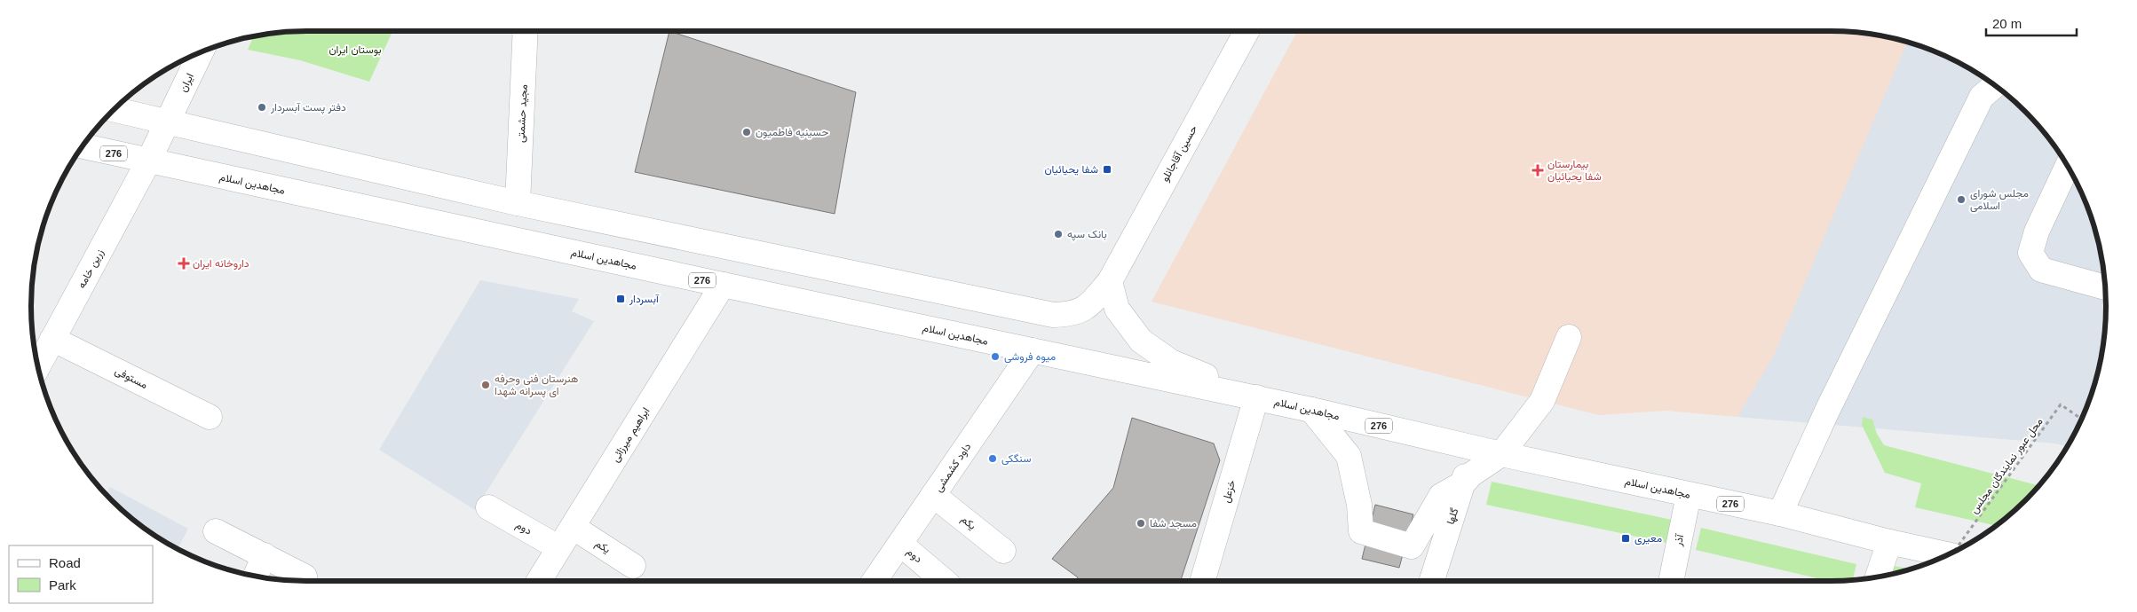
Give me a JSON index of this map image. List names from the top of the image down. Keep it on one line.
{"streets":{"main road":["ایران","مجید حشمتی","276","حسین آقاجانلو","مجاهدین اسلام","زرین خامه","مستوفی","ابراهیم میرزائی","داود کشمشی","خزعل","گلها","یکم","دوم","آذر"],"path":["محل عبور نمایندگان مجلس"]},"crossings":[["ایران","مجاهدین اسلام"],["ایران","زرین خامه"],["مجید حشمتی","حسین آقاجانلو"],["مجاهدین اسلام","زرین خامه"],["مجاهدین اسلام","ابراهیم میرزائی"],["مجاهدین اسلام","داود کشمشی"],["مجاهدین اسلام","خزعل"],["مجاهدین اسلام","گلها"],["مجاهدین اسلام","آذر"],["زرین خامه","مستوفی"],["ابراهیم میرزائی","یکم"],["ابراهیم میرزائی","دوم"],["داود کشمشی","یکم"],["داود کشمشی","دوم"]],"parks":["بوستان ایران"],"places":{"other":["دفتر پست آبسردار","حسینیه فاطمیون","مجلس شورای اسلامی","بانک سپه","میوه فروشی","هنرستان فنی وحرفه ای پسرانه شهدا","سنگکی","مسجد شفا"],"transit":["شفا یحیائیان","آبسردار","معیری"],"health":["بیمارستان شفا یحیائیان","داروخانه ایران"]},"legend":["Road","Park"],"scale_bar":"20 m"}
